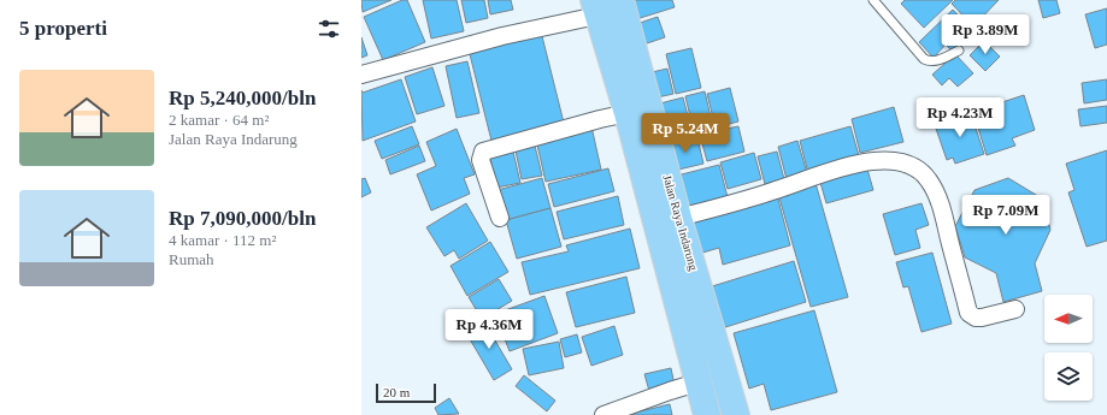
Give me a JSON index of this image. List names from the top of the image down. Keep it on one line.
{"streets":{"highway":["Jalan Raya Indarung"]},"scale_bar":"20 m","north":"left","page":{"heading":"5 properti","price":["Rp 3.89M","Rp 4.23M","Rp 5.24M","Rp 7.09M","Rp 4.36M"],"list":[{"name":"Rp 5,240,000/bln","note":"2 kamar · 64 m² · Jalan Raya Indarung"},{"name":"Rp 7,090,000/bln","note":"4 kamar · 112 m² · Rumah"}],"scale":"20 m"}}
